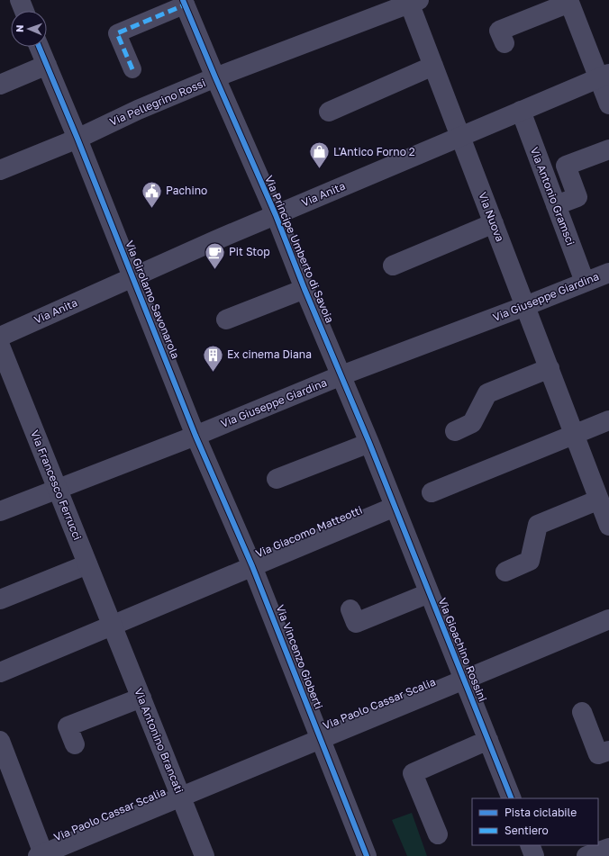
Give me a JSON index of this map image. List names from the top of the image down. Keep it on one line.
{"streets":{"street":["Via Pellegrino Rossi","Via Anita","Via Antonio Gramsci","Via Nuova","Via Principe Umberto di Savoia","Via Giuseppe Giardina","Via Girolamo Savonarola","Via Francesco Ferrucci","Via Giacomo Matteotti","Via Gioachino Rossini","Via Vincenzo Gioberti","Via Paolo Cassar Scalia","Via Antonino Brancati"]},"crossings":[["Via Pellegrino Rossi","Via Nuova"],["Via Pellegrino Rossi","Via Principe Umberto di Savoia"],["Via Pellegrino Rossi","Via Girolamo Savonarola"],["Via Anita","Via Antonio Gramsci"],["Via Anita","Via Nuova"],["Via Anita","Via Principe Umberto di Savoia"],["Via Anita","Via Girolamo Savonarola"],["Via Antonio Gramsci","Via Giuseppe Giardina"],["Via Nuova","Via Giuseppe Giardina"],["Via Principe Umberto di Savoia","Via Giuseppe Giardina"],["Via Principe Umberto di Savoia","Via Giacomo Matteotti"],["Via Principe Umberto di Savoia","Via Gioachino Rossini"],["Via Giuseppe Giardina","Via Girolamo Savonarola"],["Via Giuseppe Giardina","Via Francesco Ferrucci"],["Via Girolamo Savonarola","Via Giacomo Matteotti"],["Via Girolamo Savonarola","Via Vincenzo Gioberti"],["Via Francesco Ferrucci","Via Giacomo Matteotti"],["Via Francesco Ferrucci","Via Antonino Brancati"],["Via Giacomo Matteotti","Via Gioachino Rossini"],["Via Giacomo Matteotti","Via Vincenzo Gioberti"],["Via Giacomo Matteotti","Via Antonino Brancati"],["Via Gioachino Rossini","Via Paolo Cassar Scalia"],["Via Vincenzo Gioberti","Via Paolo Cassar Scalia"],["Via Paolo Cassar Scalia","Via Antonino Brancati"]],"places":{"shop":["L'Antico Forno 2"],"public building":["Pachino"],"cafe":["Pit Stop"],"building":["Ex cinema Diana"]},"legend":["Pista ciclabile","Sentiero"],"north":"left"}
